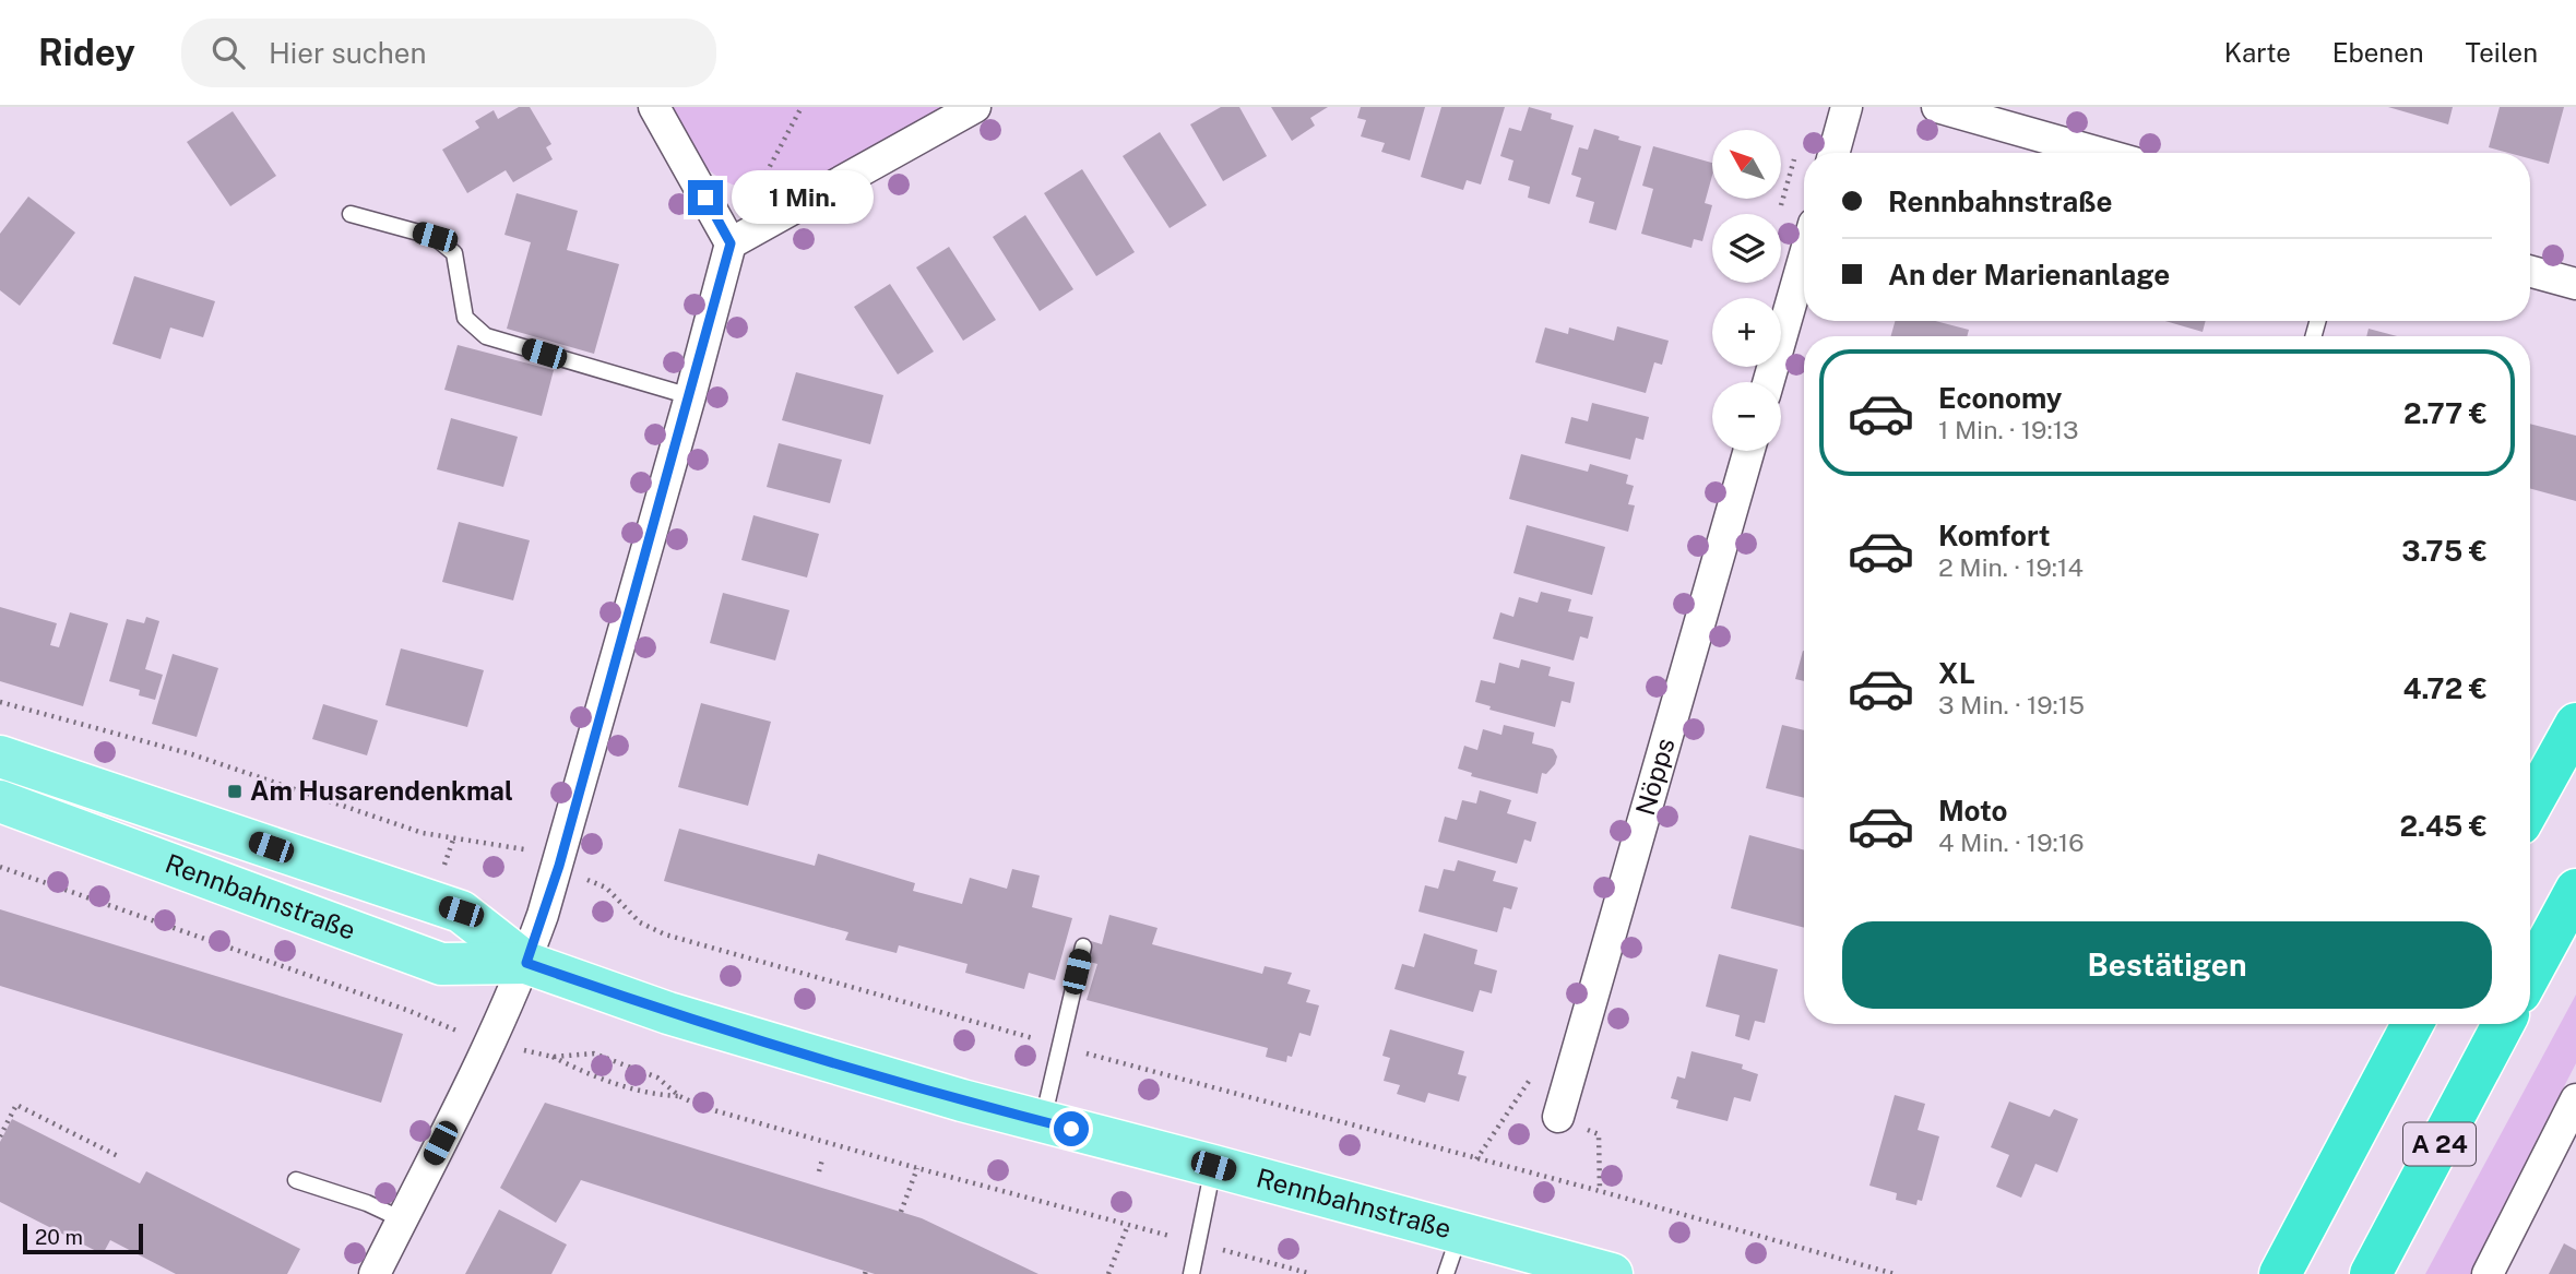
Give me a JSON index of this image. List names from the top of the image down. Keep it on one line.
{"streets":{"highway":["A 24"],"main road":["Rennbahnstraße"],"street":["Nöpps"]},"places":{"transit":["Am Husarendenkmal"]},"scale_bar":"20 m","north":"top left","page":{"header":"Ridey","search":"Hier suchen","nav":["Karte","Ebenen","Teilen"],"map_buttons":["+","−"],"banner":["Rennbahnstraße","An der Marienanlage"],"bubble":"1 Min.","list":[{"name":"Economy","note":"1 Min. · 19:13","value":"2.77 €"},{"name":"Komfort","note":"2 Min. · 19:14","value":"3.75 €"},{"name":"XL","note":"3 Min. · 19:15","value":"4.72 €"},{"name":"Moto","note":"4 Min. · 19:16","value":"2.45 €"}],"buttons":"Bestätigen","scale":"20 m"}}
